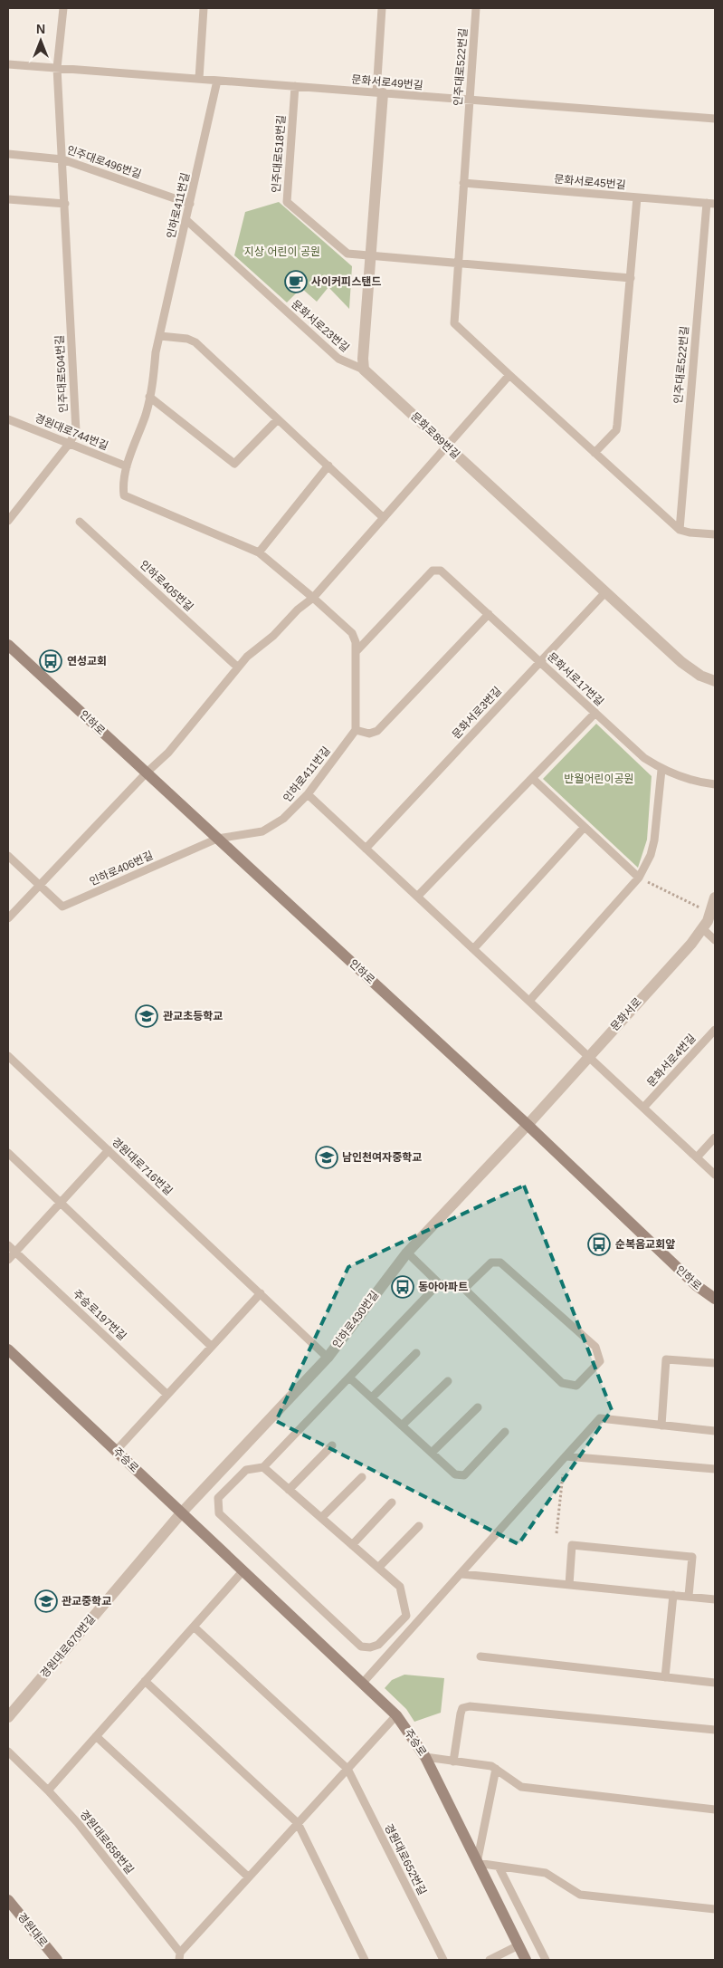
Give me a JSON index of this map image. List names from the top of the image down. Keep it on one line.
{"streets":{"main road":["인하로","주승로","경원대로"],"street":["문화로89번길","문화서로","인하로430번길","경원대로670번길"],"lane":["인주대로522번길","문화서로49번길","인주대로518번길","인주대로496번길","문화서로45번길","인하로411번길","문화서로23번길","인주대로504번길","경원대로744번길","인하로405번길","문화서로17번길","문화서로3번길","인하로406번길","문화서로4번길","경원대로716번길","주승로197번길","경원대로658번길","경원대로652번길"]},"crossings":[["인주대로522번길","문화서로49번길"],["인주대로522번길","문화서로45번길"],["문화서로49번길","인주대로518번길"],["문화서로49번길","인하로411번길"],["문화서로49번길","인주대로504번길"],["인주대로496번길","인하로411번길"],["인주대로496번길","인주대로504번길"],["인하로411번길","문화서로23번길"],["인하로411번길","경원대로744번길"],["인하로411번길","문화서로17번길"],["인하로411번길","인하로"],["인하로411번길","인하로406번길"],["문화서로23번길","문화로89번길"],["인주대로504번길","경원대로744번길"],["문화로89번길","문화서로3번길"],["문화서로17번길","문화서로3번길"],["인하로","인하로406번길"],["인하로","문화서로"],["인하로","인하로430번길"],["문화서로","인하로430번길"],["경원대로716번길","인하로430번길"],["인하로430번길","주승로"],["인하로430번길","경원대로670번길"],["주승로","경원대로670번길"],["주승로","경원대로658번길"],["경원대로658번길","경원대로652번길"]],"parks":["지상 어린이 공원","반월어린이공원"],"places":{"cafe":["사이커피스탠드"],"bus stop":["연성교회","순복음교회앞","동아아파트"],"school or university":["관교초등학교","남인천여자중학교","관교중학교"]},"north":"top"}
